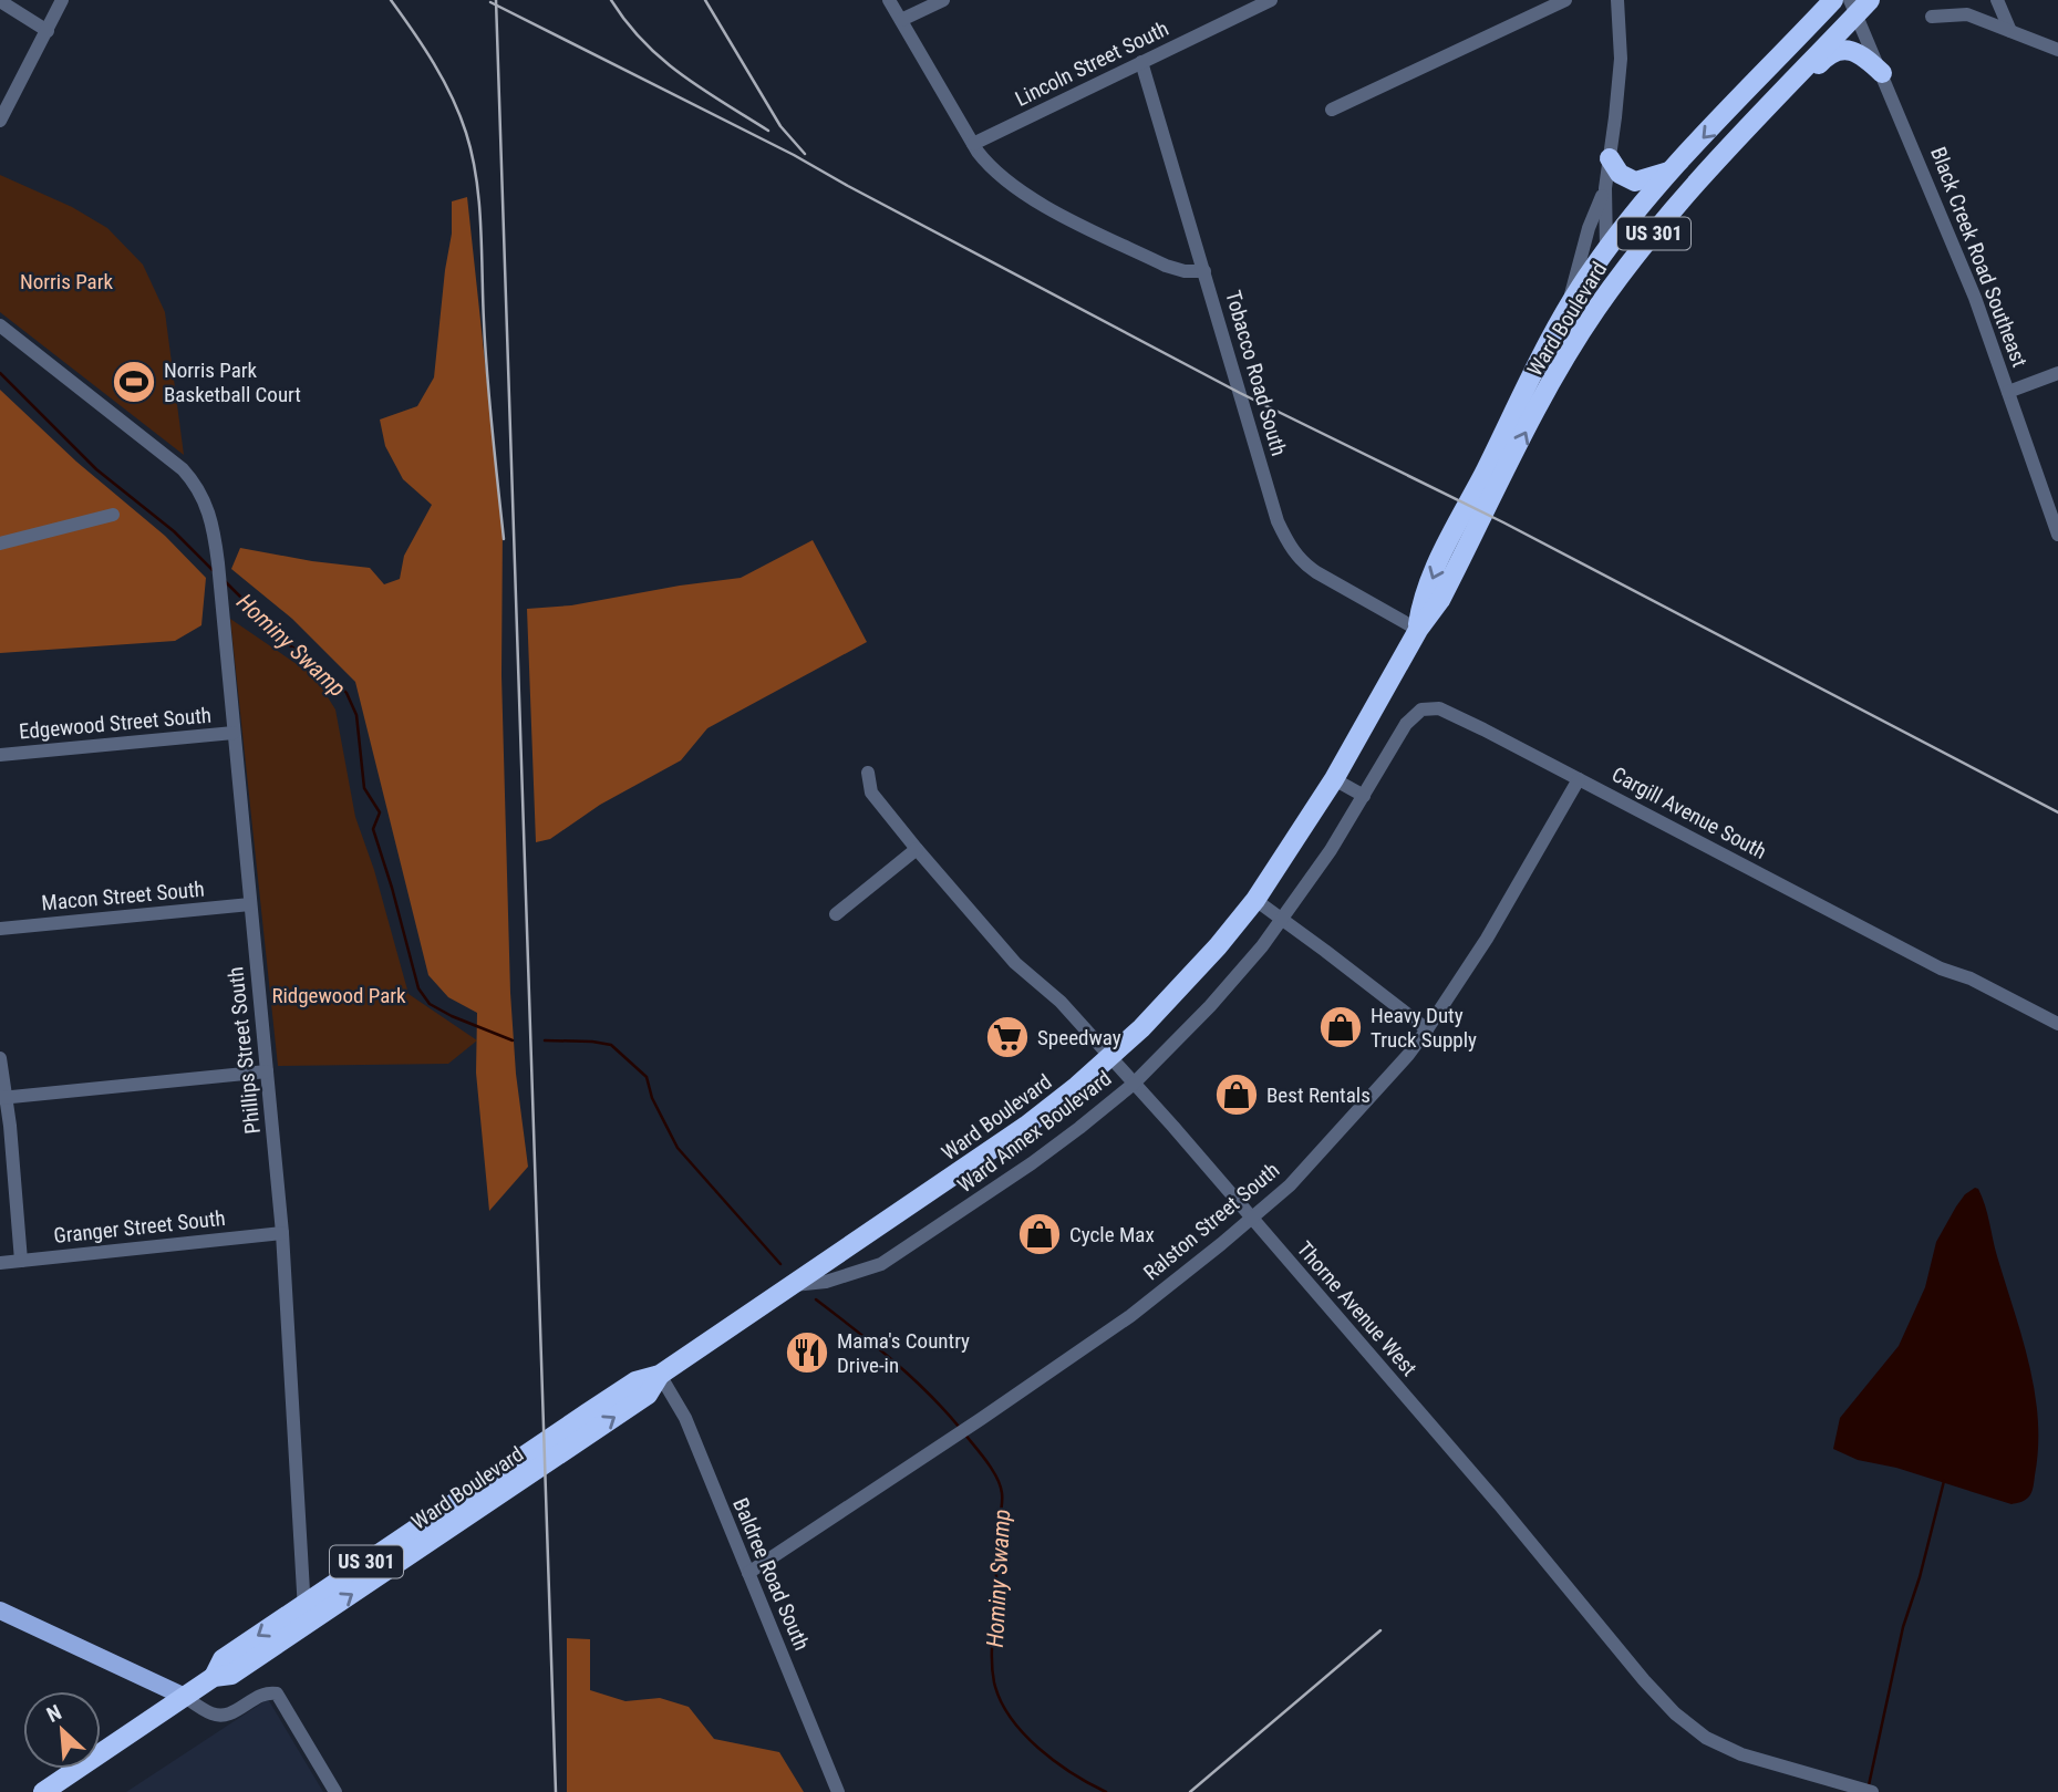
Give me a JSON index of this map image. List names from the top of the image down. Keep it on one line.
{"streets":{"highway":["US 301","Ward Boulevard"],"street":["Lincoln Street South","Black Creek Road Southeast","Tobacco Road South","Edgewood Street South","Cargill Avenue South","Macon Street South","Phillips Street South","Ward Annex Boulevard","Ralston Street South","Granger Street South","Thorne Avenue West","Baldree Road South"]},"crossings":[["Lincoln Street South","Tobacco Road South"],["Black Creek Road Southeast","Ward Boulevard"],["Ward Boulevard","Tobacco Road South"],["Ward Boulevard","Phillips Street South"],["Ward Boulevard","Ward Annex Boulevard"],["Ward Boulevard","Thorne Avenue West"],["Ward Boulevard","Baldree Road South"],["Edgewood Street South","Phillips Street South"],["Cargill Avenue South","Ward Annex Boulevard"],["Cargill Avenue South","Ralston Street South"],["Macon Street South","Phillips Street South"],["Phillips Street South","Granger Street South"],["Ward Annex Boulevard","Thorne Avenue West"],["Ralston Street South","Thorne Avenue West"],["Ralston Street South","Baldree Road South"]],"water":["Hominy Swamp"],"parks":["Norris Park","Ridgewood Park"],"places":{"sports":["Norris Park Basketball Court"],"shop":["Heavy Duty Truck Supply","Best Rentals","Cycle Max"],"supermarket":["Speedway"],"restaurant":["Mama's Country Drive-in"]},"north":"top left"}
